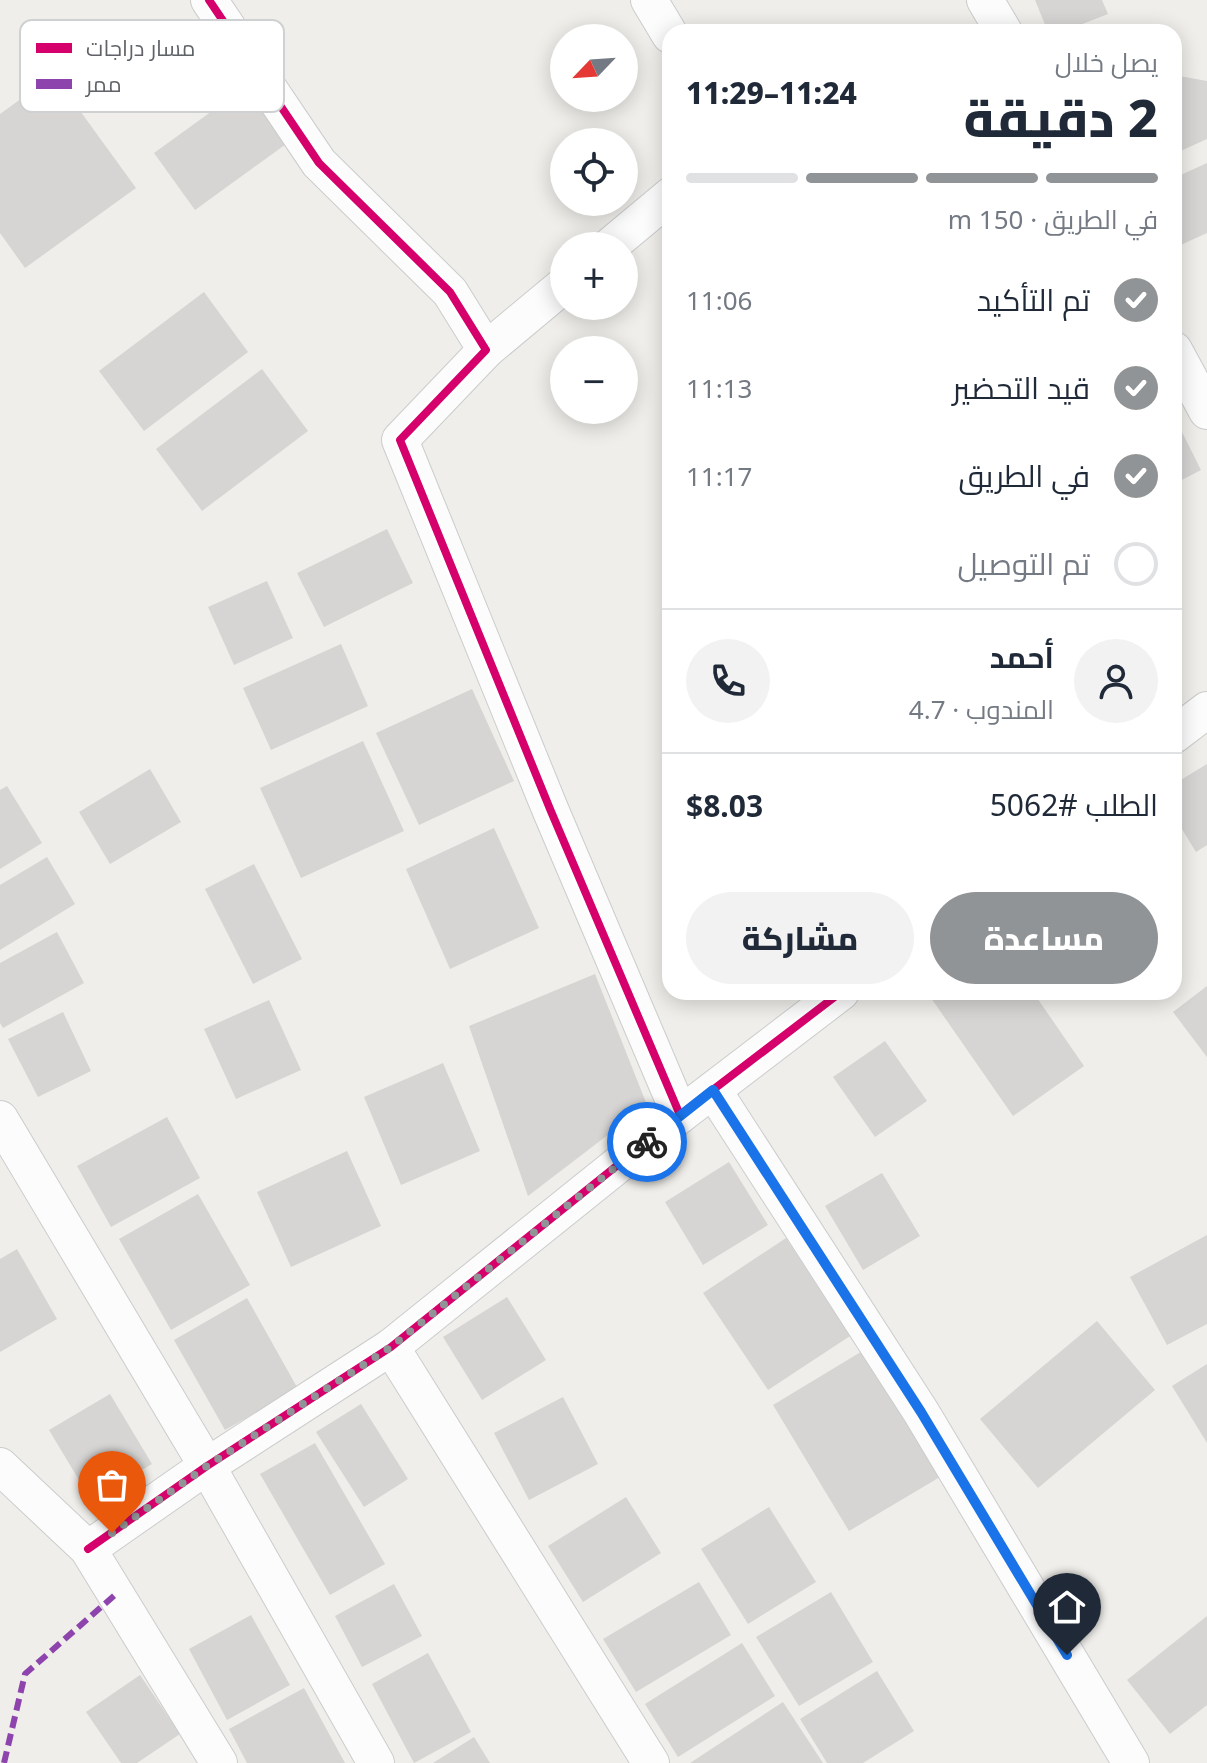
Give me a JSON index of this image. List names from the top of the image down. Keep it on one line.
{"legend":["مسار دراجات","ممر"],"north":"bottom left","page":{"map_buttons":["+","−"],"heading":["2 دقيقة","يصل خلال","11:24–11:29"],"panel":["أحمد","المندوب · 4.7","الطلب #5062","$8.03"],"bar":"في الطريق · 150 m","list":[["تم التأكيد","11:06"],["قيد التحضير","11:13"],["في الطريق","11:17"],"تم التوصيل"],"buttons":["مساعدة","مشاركة"]}}
